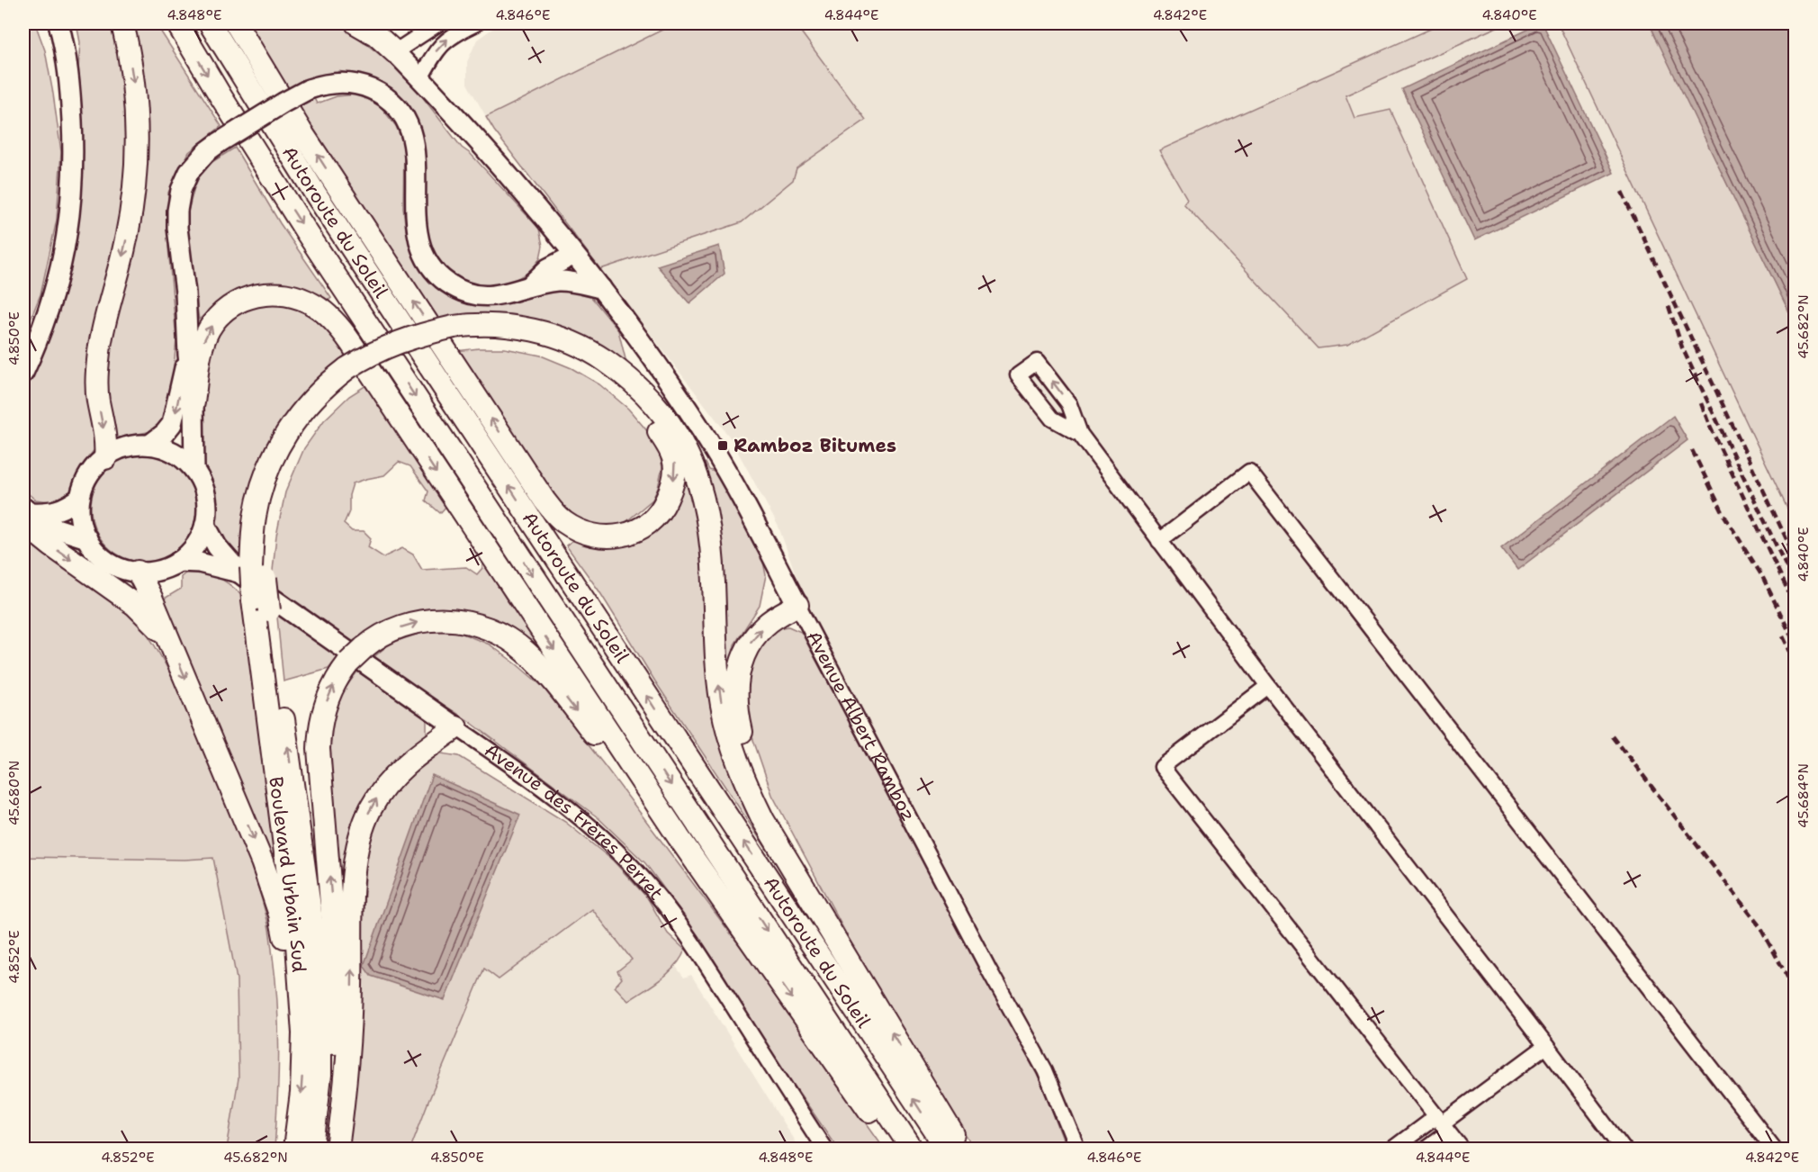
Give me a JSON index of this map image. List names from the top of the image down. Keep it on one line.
{"streets":{"highway":["Autoroute du Soleil","Boulevard Urbain Sud"],"main road":["Avenue Albert Ramboz","Avenue des Frères Perret"]},"places":{"transit":["Ramboz Bitumes"]},"coordinates":["4.848°E","4.846°E","4.844°E","4.842°E","4.840°E","45.682°N","4.850°E","45.680°N","45.684°N","4.852°E"]}
